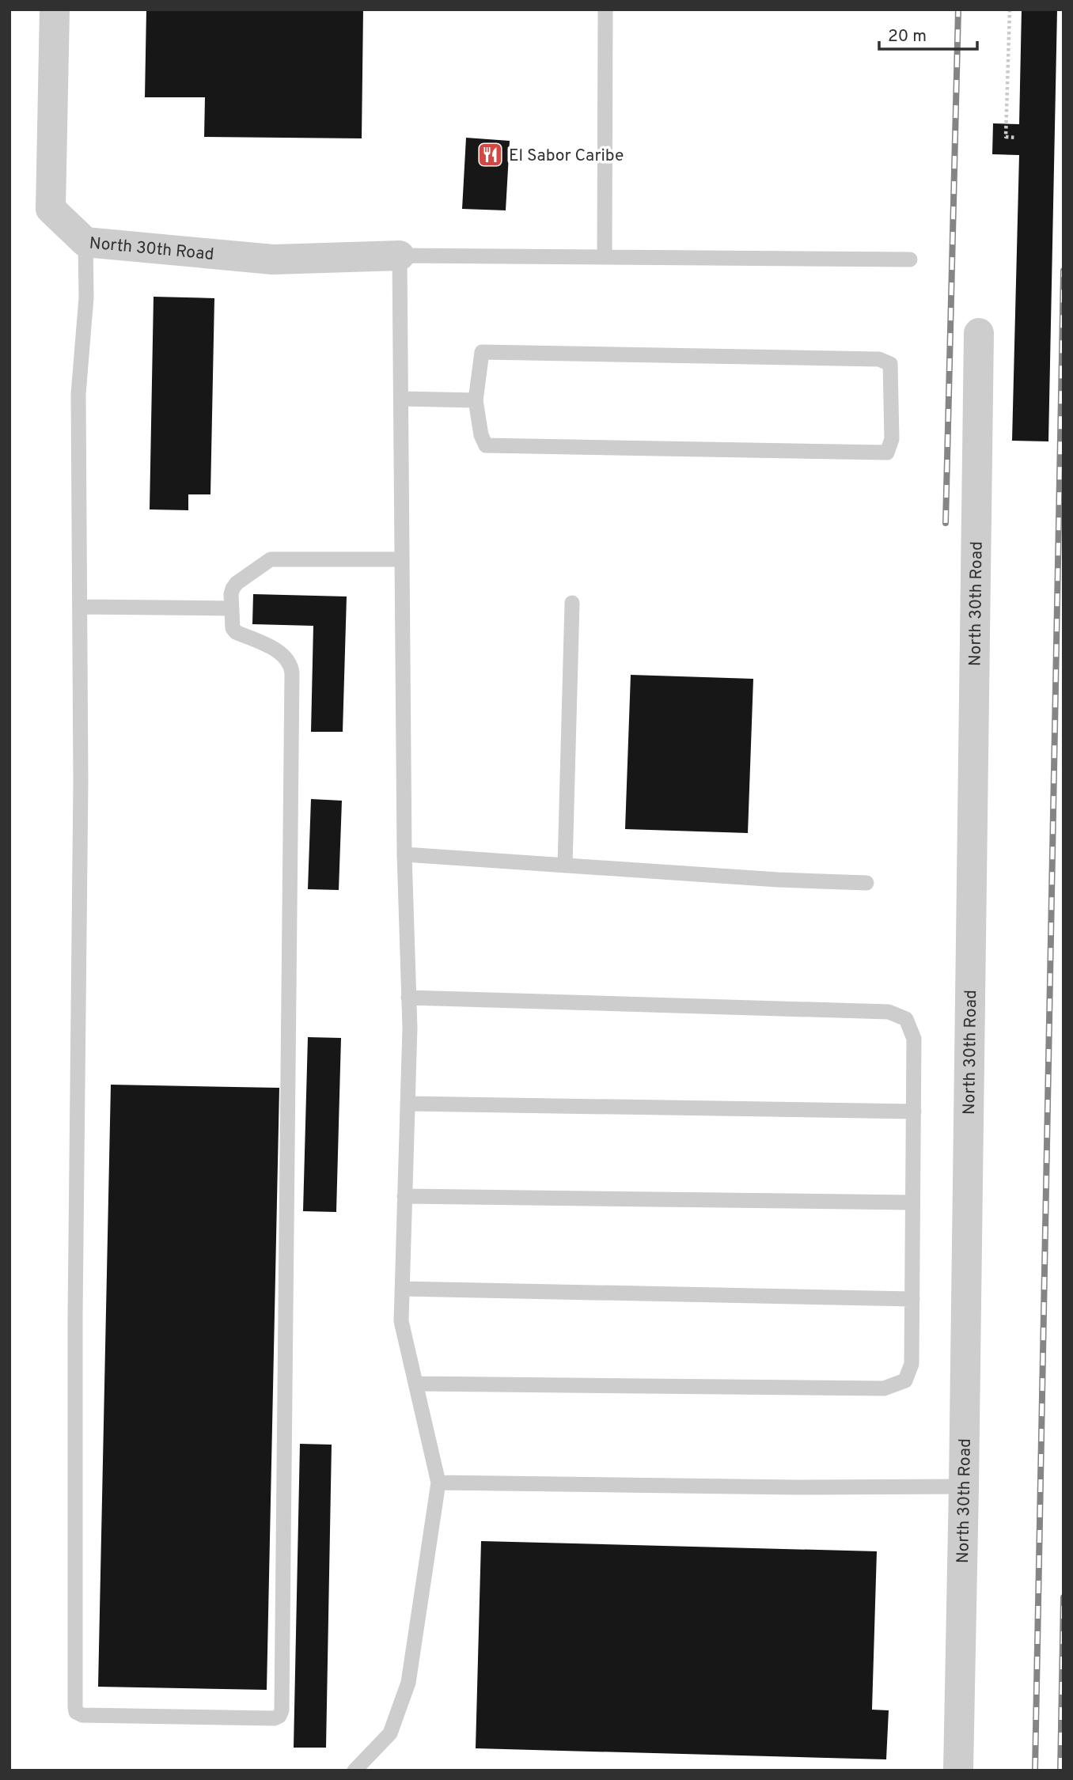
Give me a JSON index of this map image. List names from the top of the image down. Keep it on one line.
{"streets":{"street":["North 30th Road"]},"places":{"restaurant":["El Sabor Caribe"]},"scale_bar":"20 m"}
